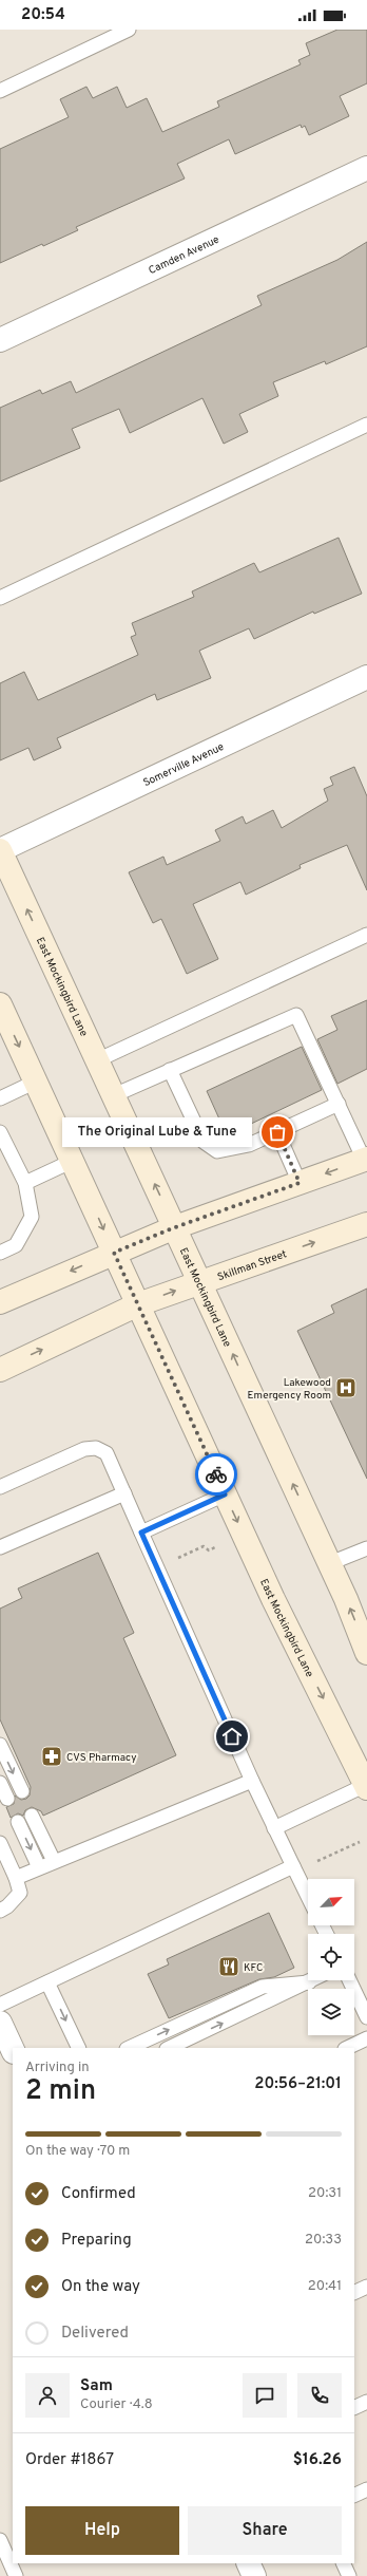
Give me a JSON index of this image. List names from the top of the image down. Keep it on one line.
{"streets":{"main road":["East Mockingbird Lane","Skillman Street"],"street":["Camden Avenue","Somerville Avenue"]},"crossings":[["Somerville Avenue","East Mockingbird Lane"],["East Mockingbird Lane","Skillman Street"]],"places":{"other":["The Original Lube & Tune"],"hospital":["Lakewood Emergency Room"],"pharmacy":["CVS Pharmacy"],"restaurant":["KFC"]},"north":"top right","page":{"status":"20:54","bubble":"The Original Lube & Tune","heading":["2 min","Arriving in","20:56–21:01"],"panel":["Sam","Courier · 4.8","Order #1867","$16.26"],"bar":"On the way · 70 m","list":[["Confirmed","20:31"],["Preparing","20:33"],["On the way","20:41"],"Delivered"],"buttons":["Help","Share"]}}
